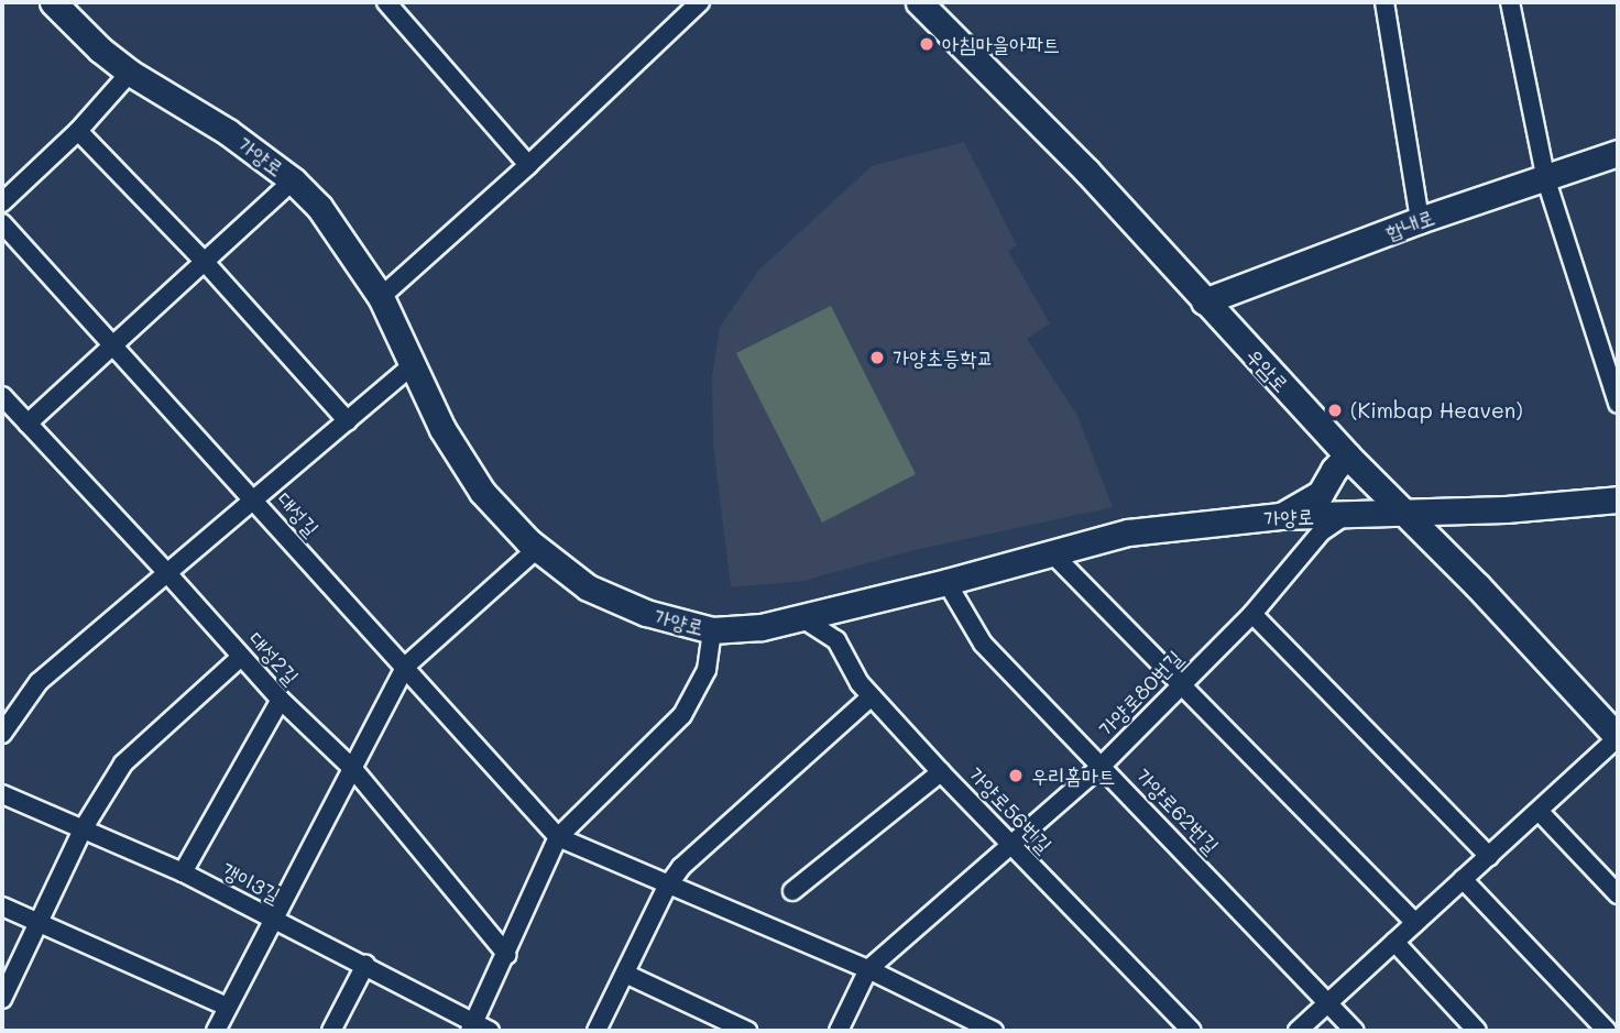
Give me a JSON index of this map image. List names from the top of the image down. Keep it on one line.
{"streets":{"street":["가양로","합내로","우암로","대성길","대성2길","가양로80번길","가양로56번길","가양로62번길","갱이3길"]},"crossings":[["가양로","우암로"],["가양로","가양로80번길"],["가양로","가양로56번길"],["가양로","가양로62번길"],["합내로","우암로"],["가양로80번길","가양로56번길"],["가양로80번길","가양로62번길"]],"places":["아침마을아파트","가양초등학교","(Kimbap Heaven)","우리홈마트"]}
